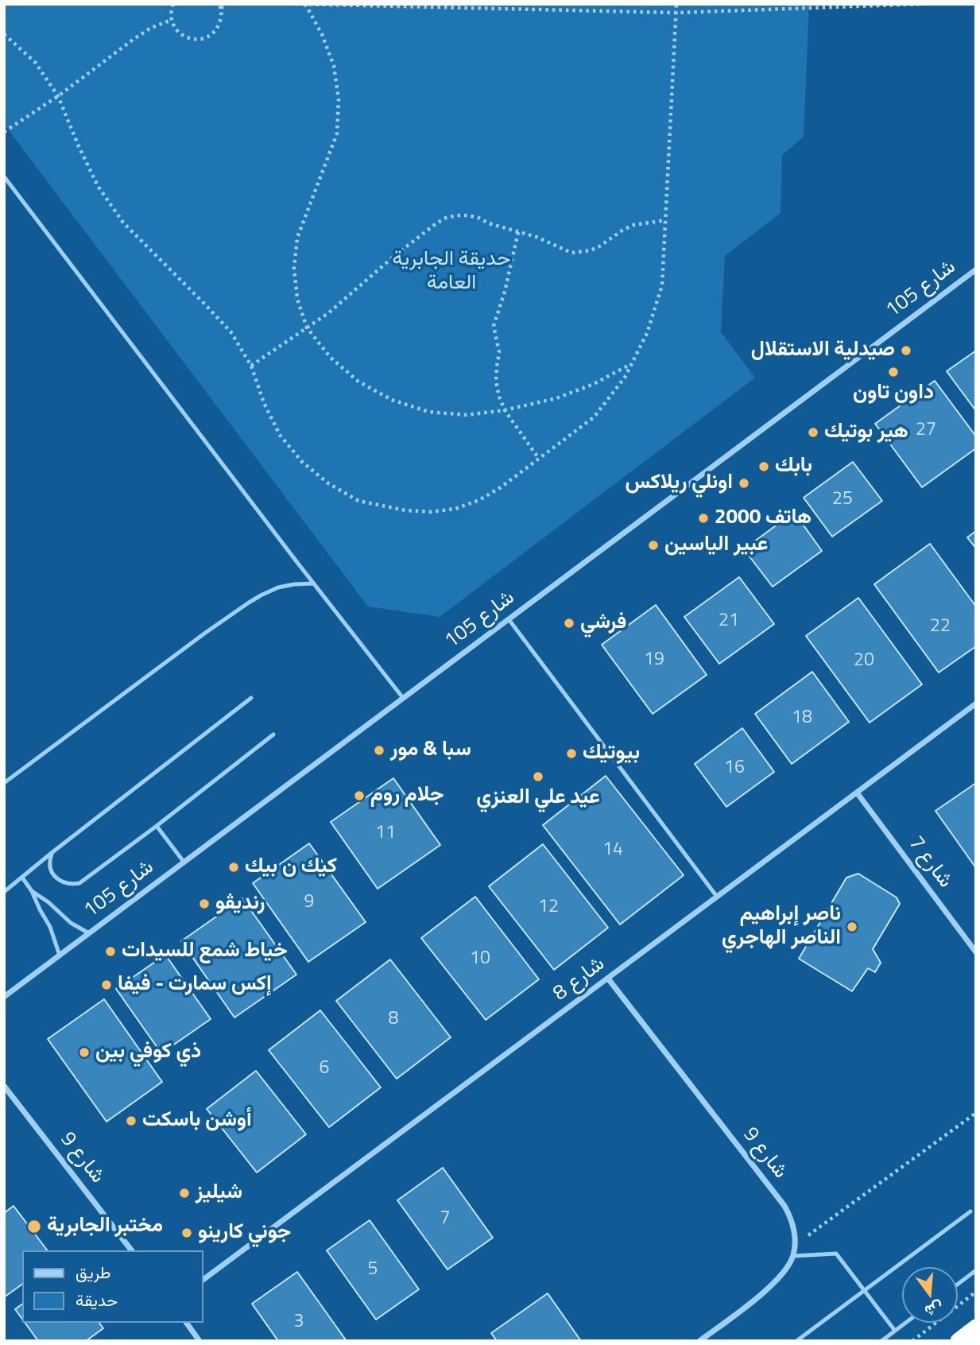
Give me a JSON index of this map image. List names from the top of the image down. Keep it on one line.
{"streets":{"street":["شارع 105","شارع 7","شارع 8","شارع 9"]},"crossings":[["شارع 7","شارع 8"],["شارع 8","شارع 9"]],"parks":["حديقة الجابرية العامة"],"places":["صيدلية الاستقلال","داون تاون","هير بوتيك","بابك","اونلي ريلاكس","هاتف 2000","عبير الياسين","فرشي","سبا & مور","بيوتيك","عيد علي العنزي","جلام روم","كيك ن بيك","رنديڤو","ناصر إبراهيم الناصر الهاجري","خياط شمع للسيدات","إكس سمارت - فيفا","ذي كوفي بين","أوشن باسكت","شيليز","مختبر الجابرية","جوني كارينو"],"house_numbers":["27","25","21","22","19","20","18","16","11","14","9","12","10","8","6","7","5","3"],"legend":["طريق","حديقة"],"north":"bottom"}
